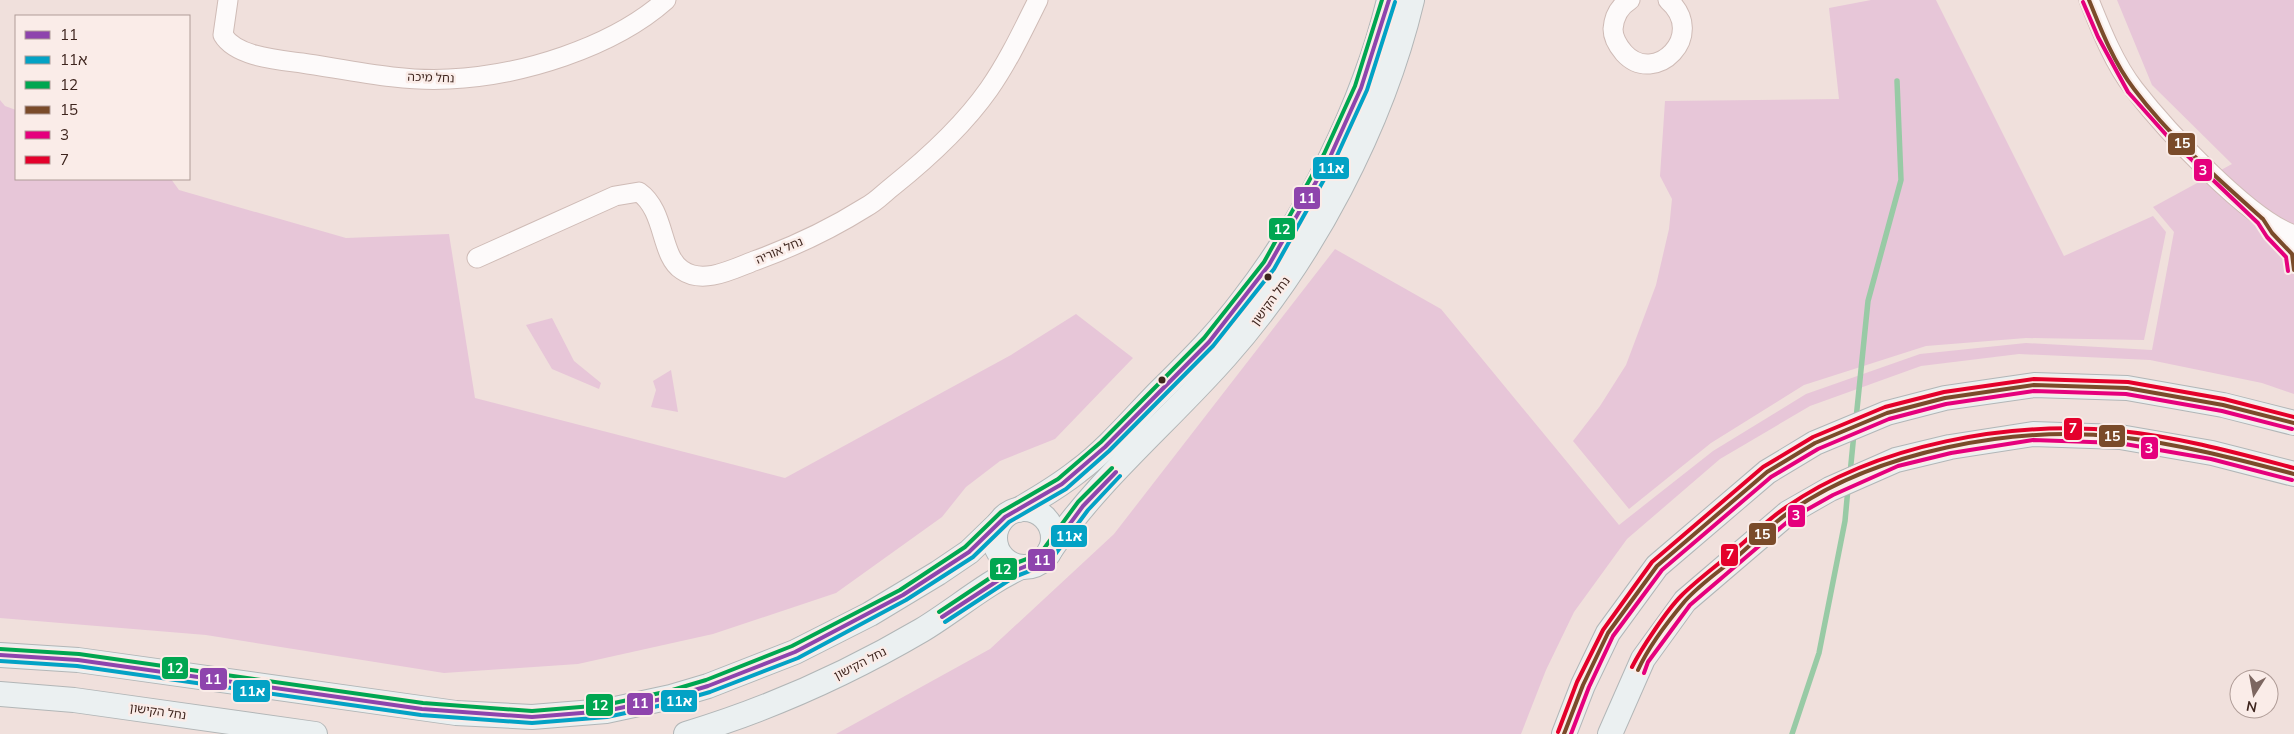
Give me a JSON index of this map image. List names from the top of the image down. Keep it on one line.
{"streets":{"main road":["נחל הקישון"],"street":["נחל מיכה","נחל אוריה"]},"lines":["transit line 11","transit line 12","transit line 15","transit line 11א","transit line 3","transit line 7"],"legend":["11","11א","12","15","3","7"],"north":"bottom"}
